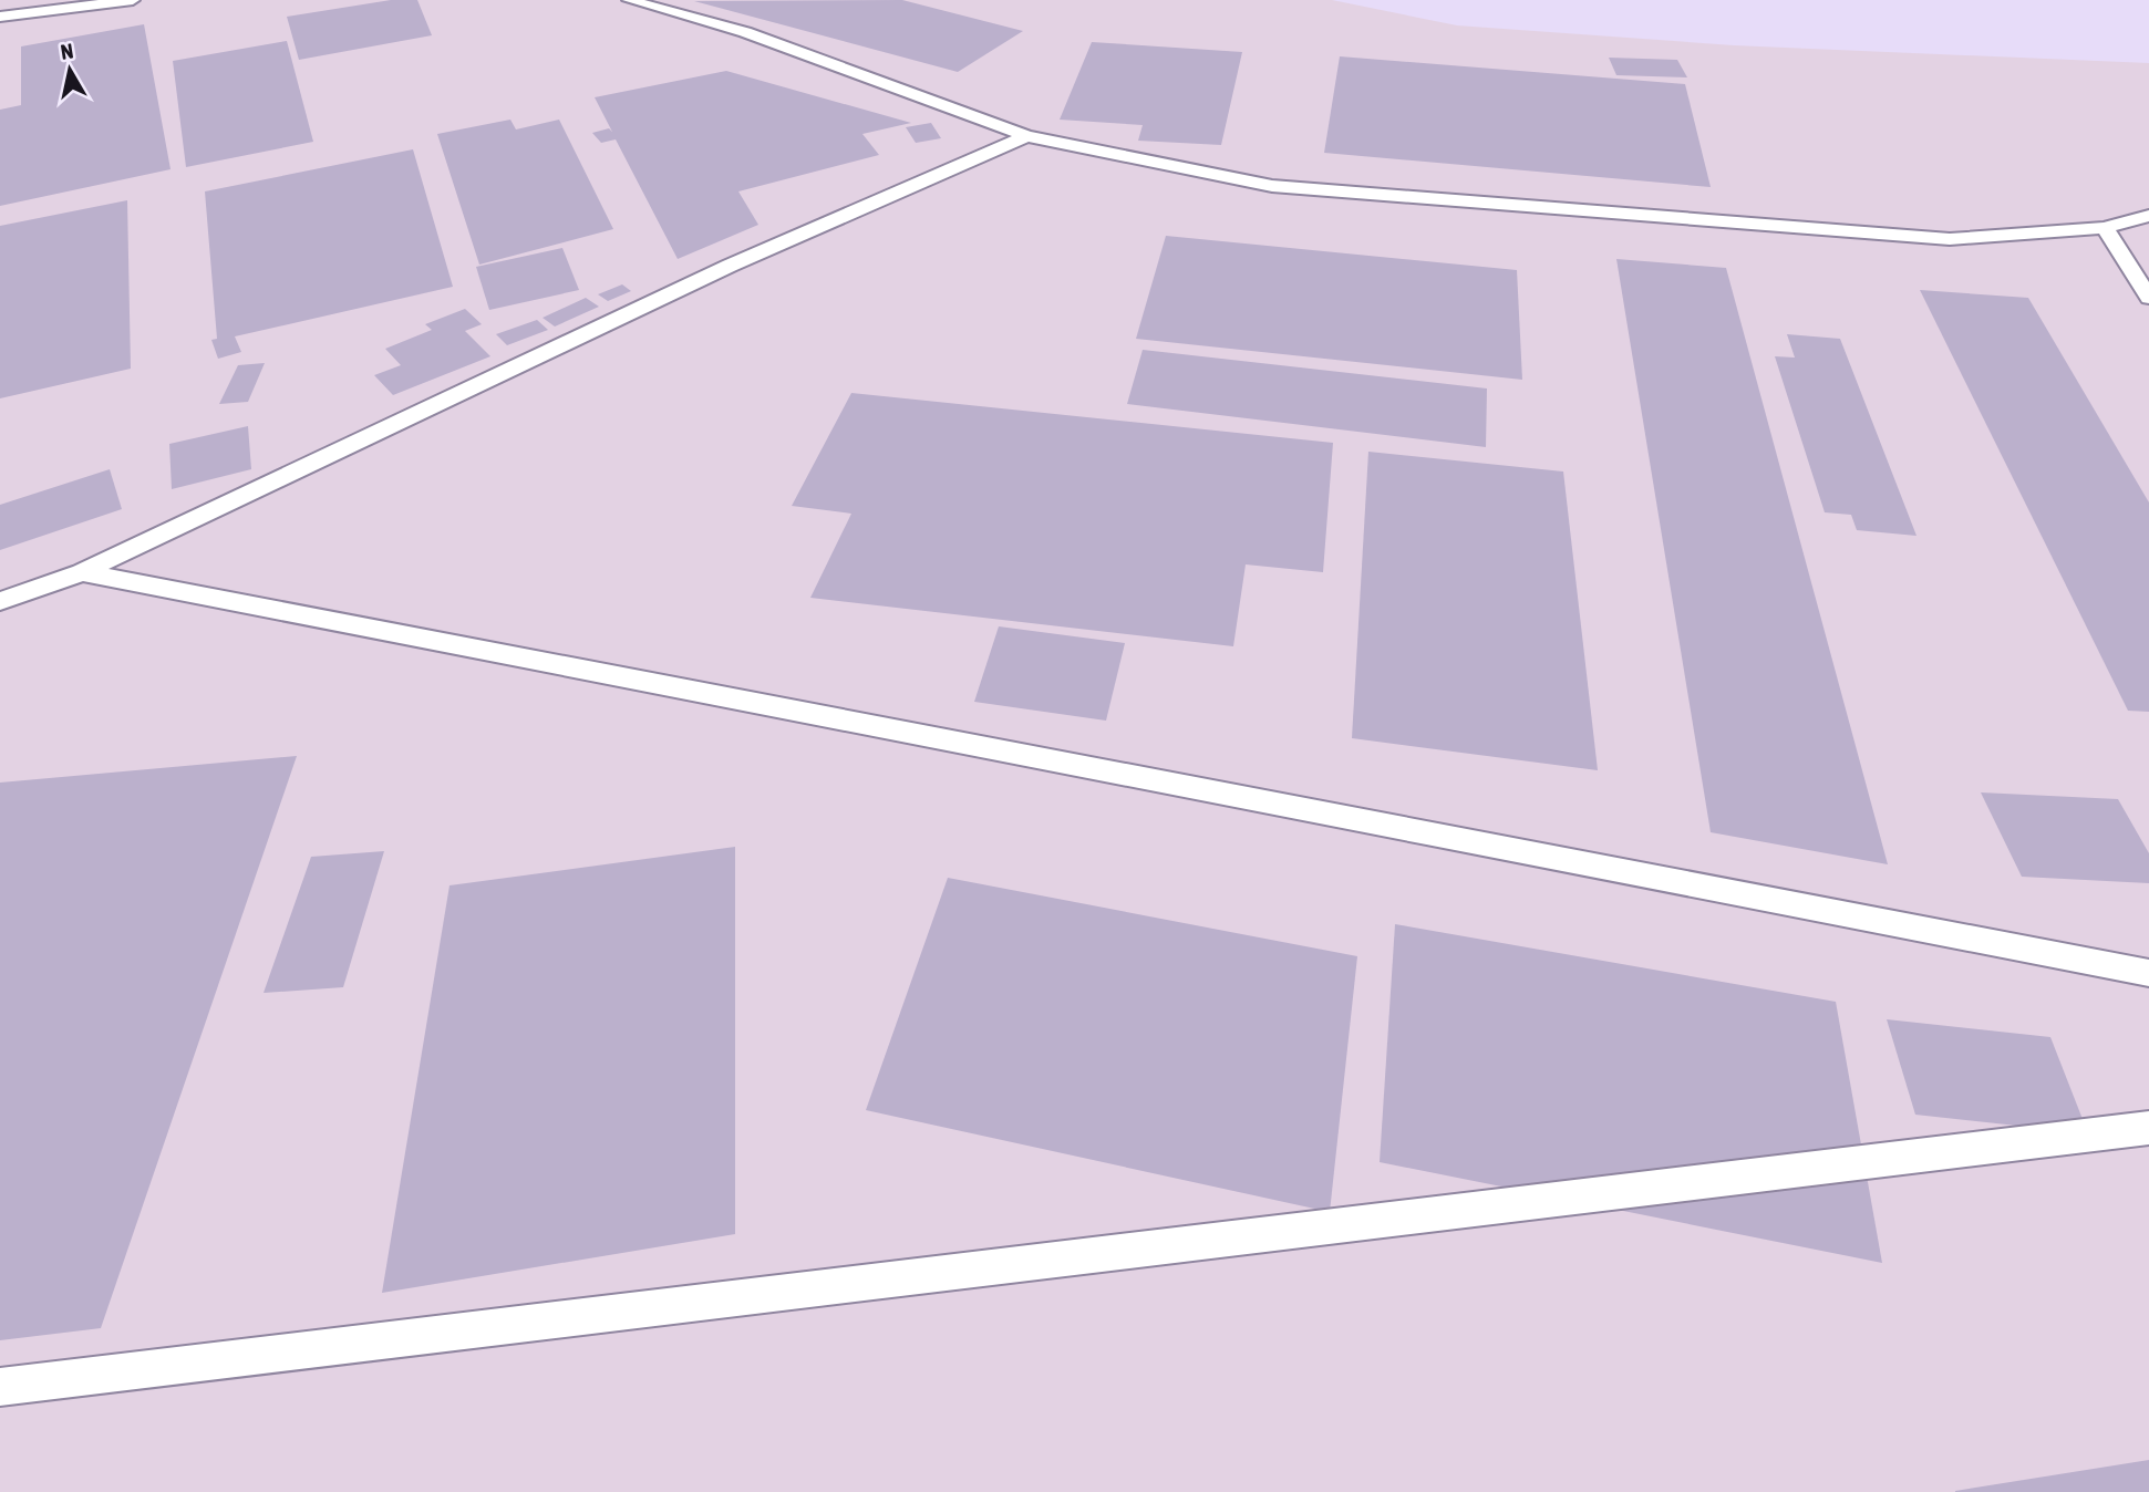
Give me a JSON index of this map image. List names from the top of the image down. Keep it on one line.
{"north":"top"}
